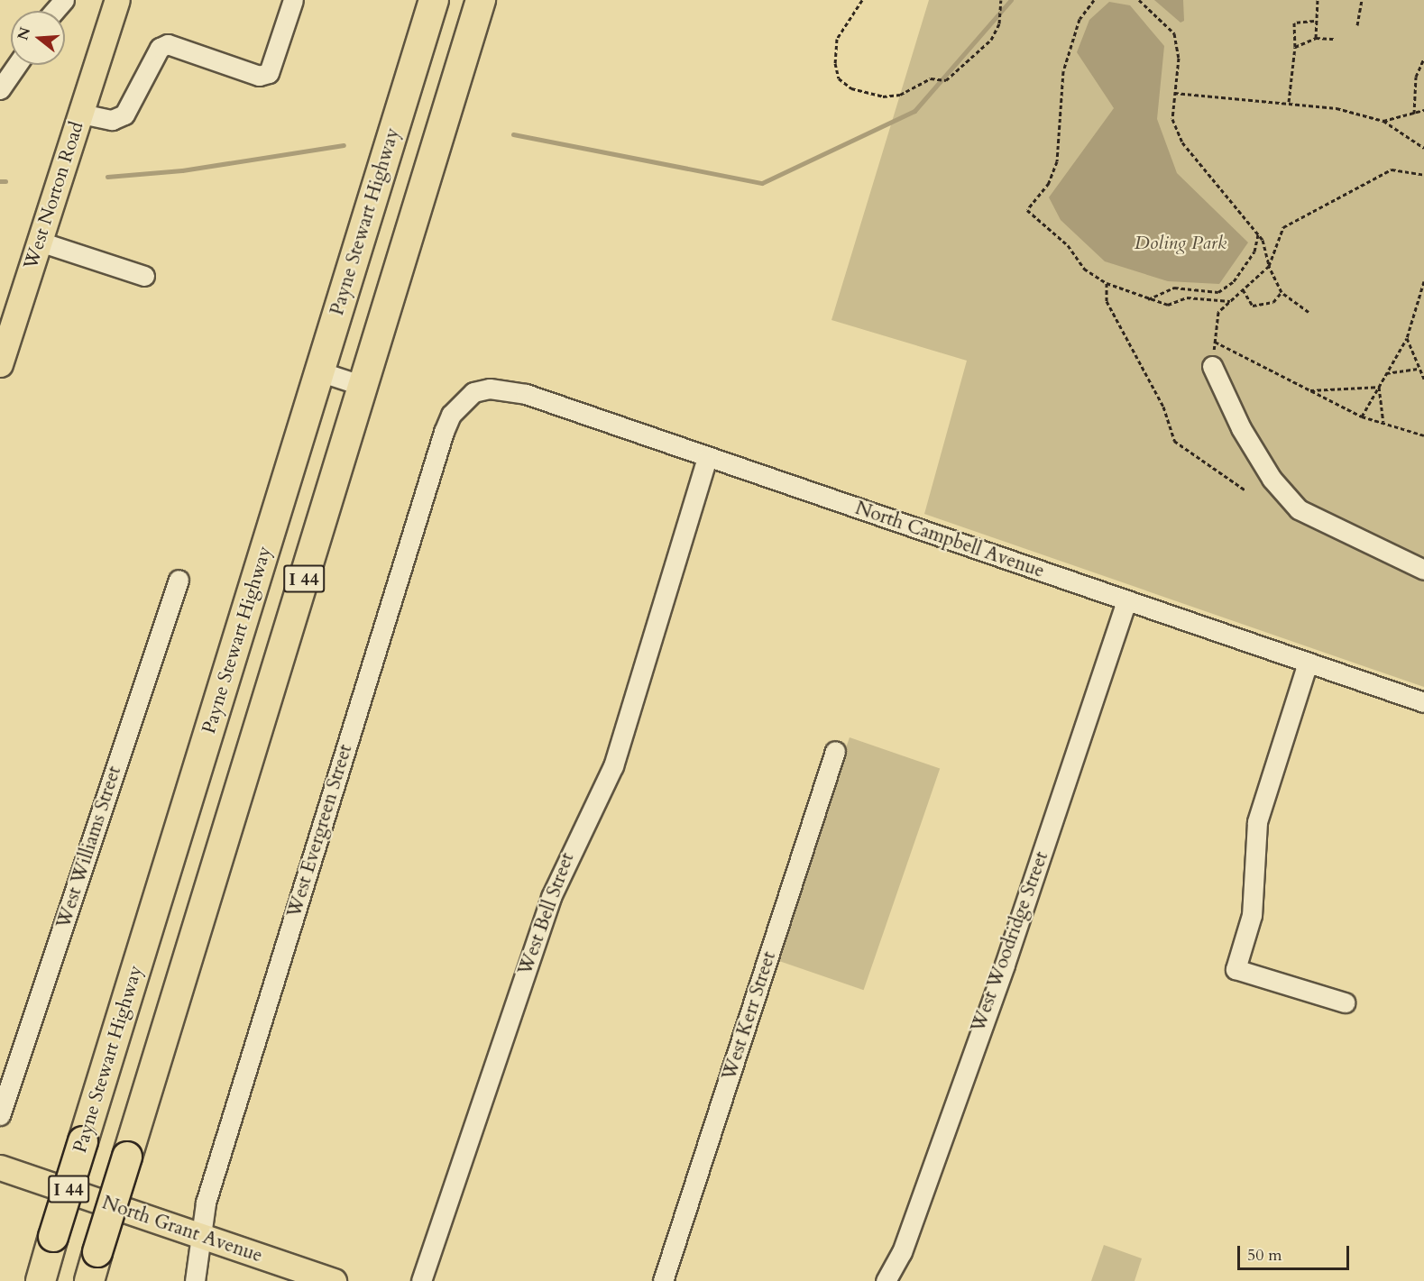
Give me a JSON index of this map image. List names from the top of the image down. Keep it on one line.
{"streets":{"highway":["Payne Stewart Highway","I 44"],"main road":["West Norton Road","North Grant Avenue"],"street":["North Campbell Avenue","West Evergreen Street","West Williams Street","West Bell Street","West Woodridge Street","West Kerr Street"]},"crossings":[["North Campbell Avenue","West Evergreen Street"],["North Campbell Avenue","West Bell Street"],["North Campbell Avenue","West Woodridge Street"],["West Evergreen Street","North Grant Avenue"]],"parks":["Doling Park"],"scale_bar":"50 m","north":"left"}
